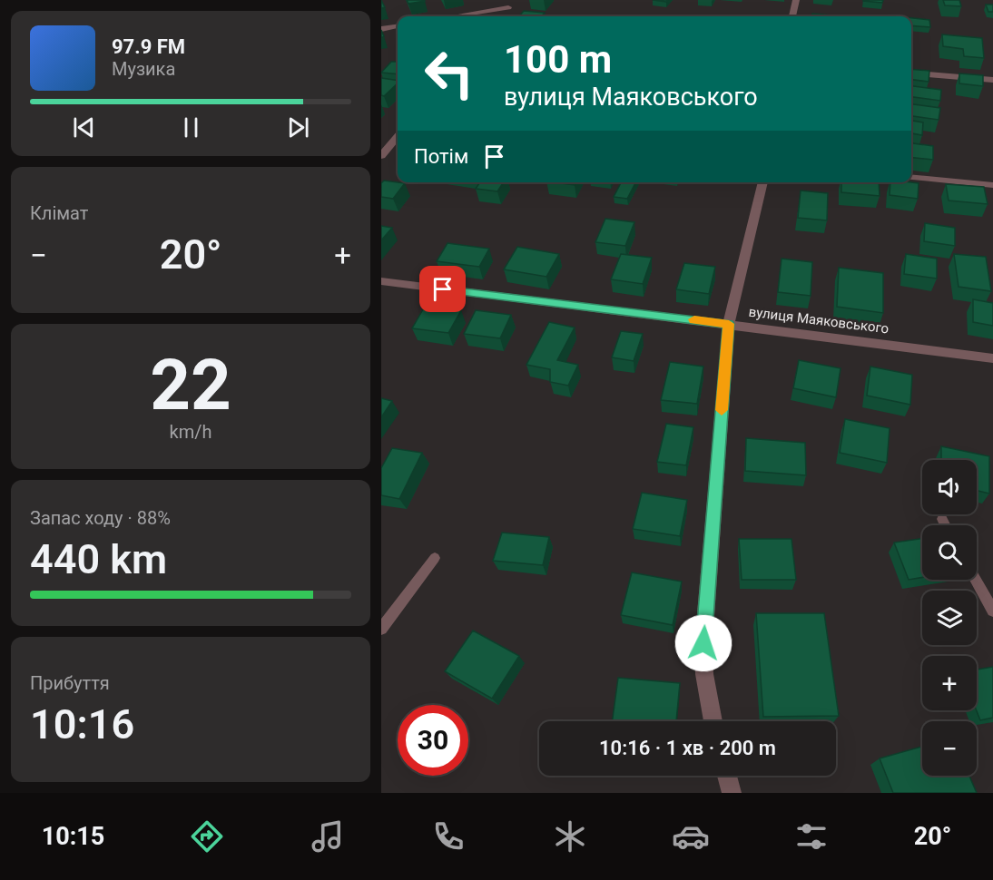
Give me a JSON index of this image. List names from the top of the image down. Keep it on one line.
{"streets":{"street":["вулиця Маяковського"]},"page":{"turn":["100 m","вулиця Маяковського"],"song":["97.9 FM","Музика"],"then":"Потім","tile":["Клімат",["22","km/h"],["Запас ходу · 88%","440 km"],["Прибуття","10:16"]],"heat":["−","20°","+"],"map_buttons":["+","−"],"limit":"30","trip":"10:16 · 1 хв · 200 m","tabs":["10:15","20°"]}}
